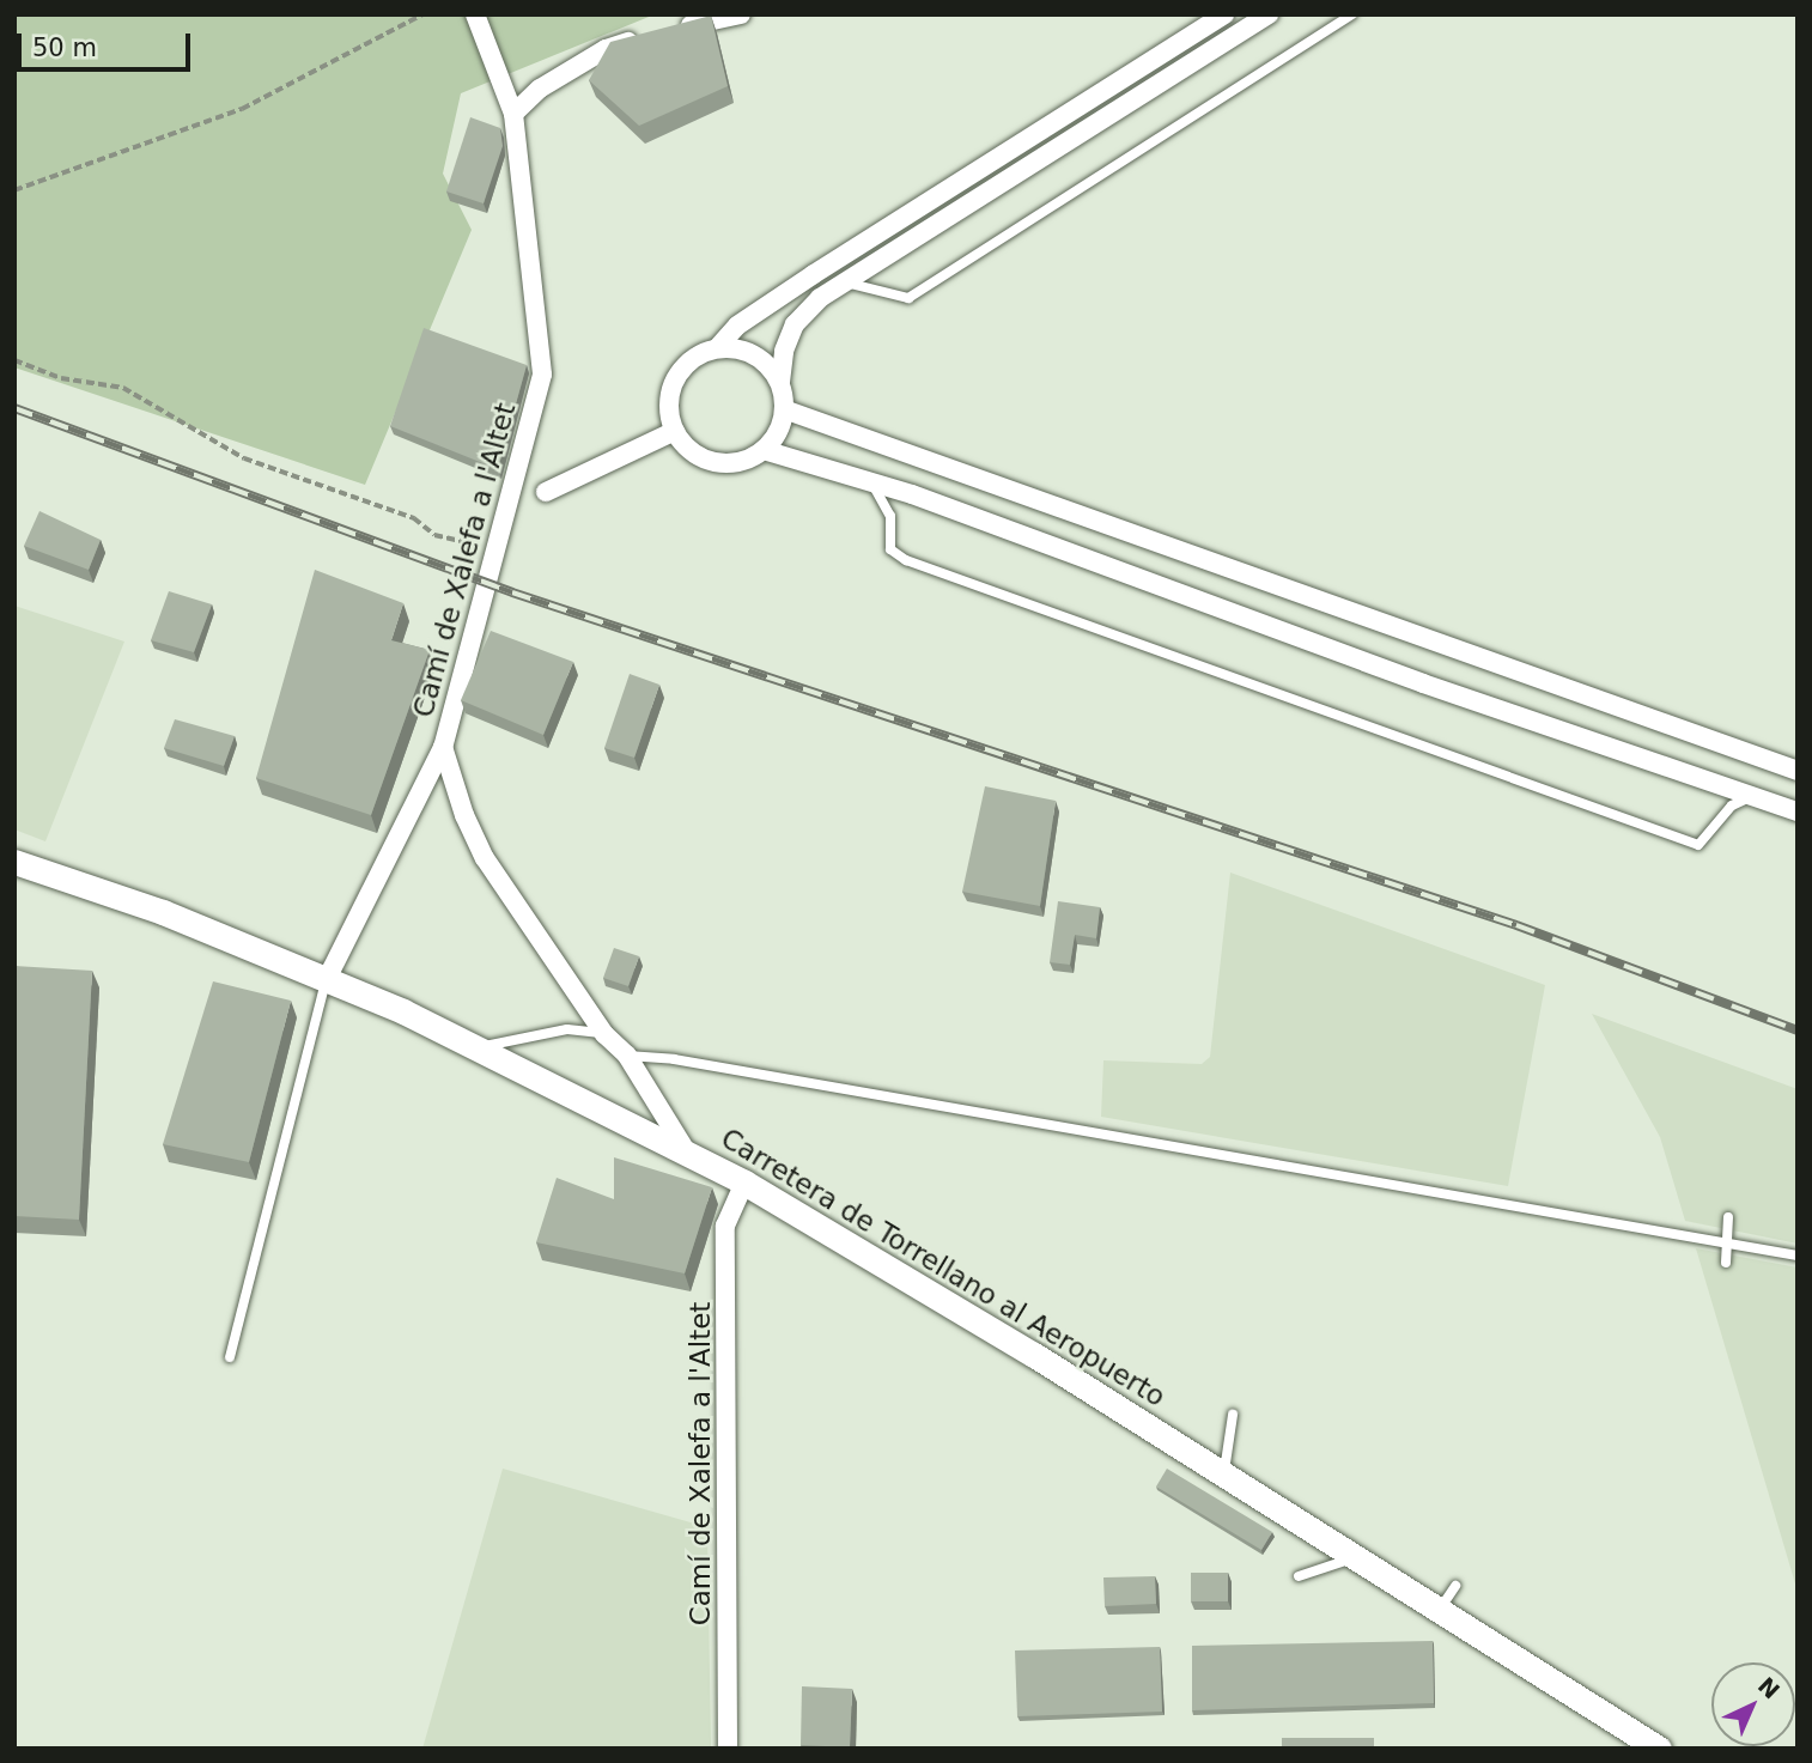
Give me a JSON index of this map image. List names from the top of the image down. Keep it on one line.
{"streets":{"street":["Camí de Xalefa a l'Altet","Carretera de Torrellano al Aeropuerto"]},"crossings":[["Camí de Xalefa a l'Altet","Carretera de Torrellano al Aeropuerto"]],"scale_bar":"50 m","north":"top right"}
